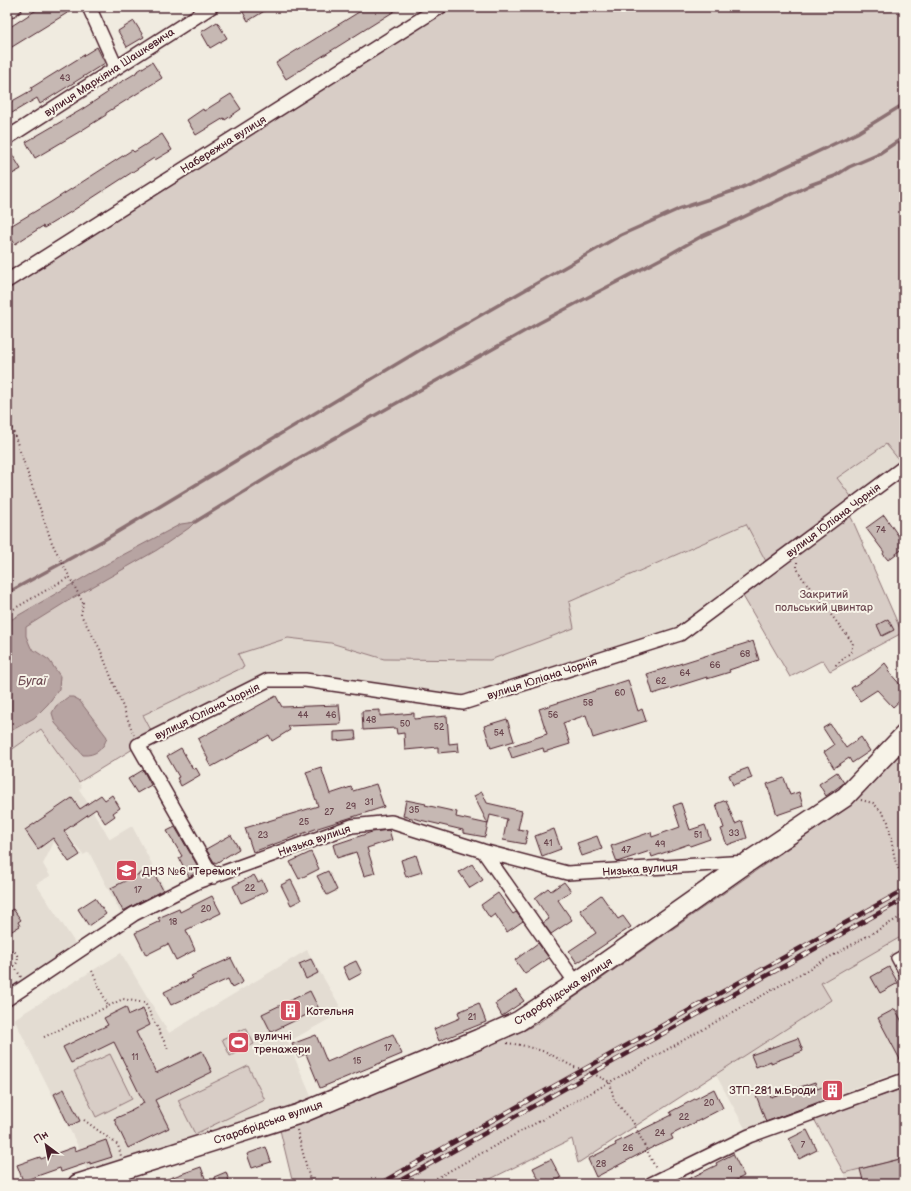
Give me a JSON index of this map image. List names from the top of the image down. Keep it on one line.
{"streets":{"street":["вулиця Маркіяна Шашкевича","Набережна вулиця","вулиця Юліана Чорнія","Низька вулиця","Старобрідська вулиця"]},"crossings":[["Низька вулиця","Старобрідська вулиця"]],"water":["Бугаї"],"parks":["Закритий польський цвинтар"],"places":{"school or university":["ДНЗ №6 \"Теремок\""],"building":["Котельня","ЗТП-281 м.Броди"],"sports":["вуличні тренажери"]},"house_numbers":["43","74","68","66","64","62","60","58","44","46","56","48","50","52","54","31","29","35","27","25","33","23","51","41","49","47","22","17","20","18","21","17","11","15","20","22","24","7","26","28","9"],"north":"top left"}
